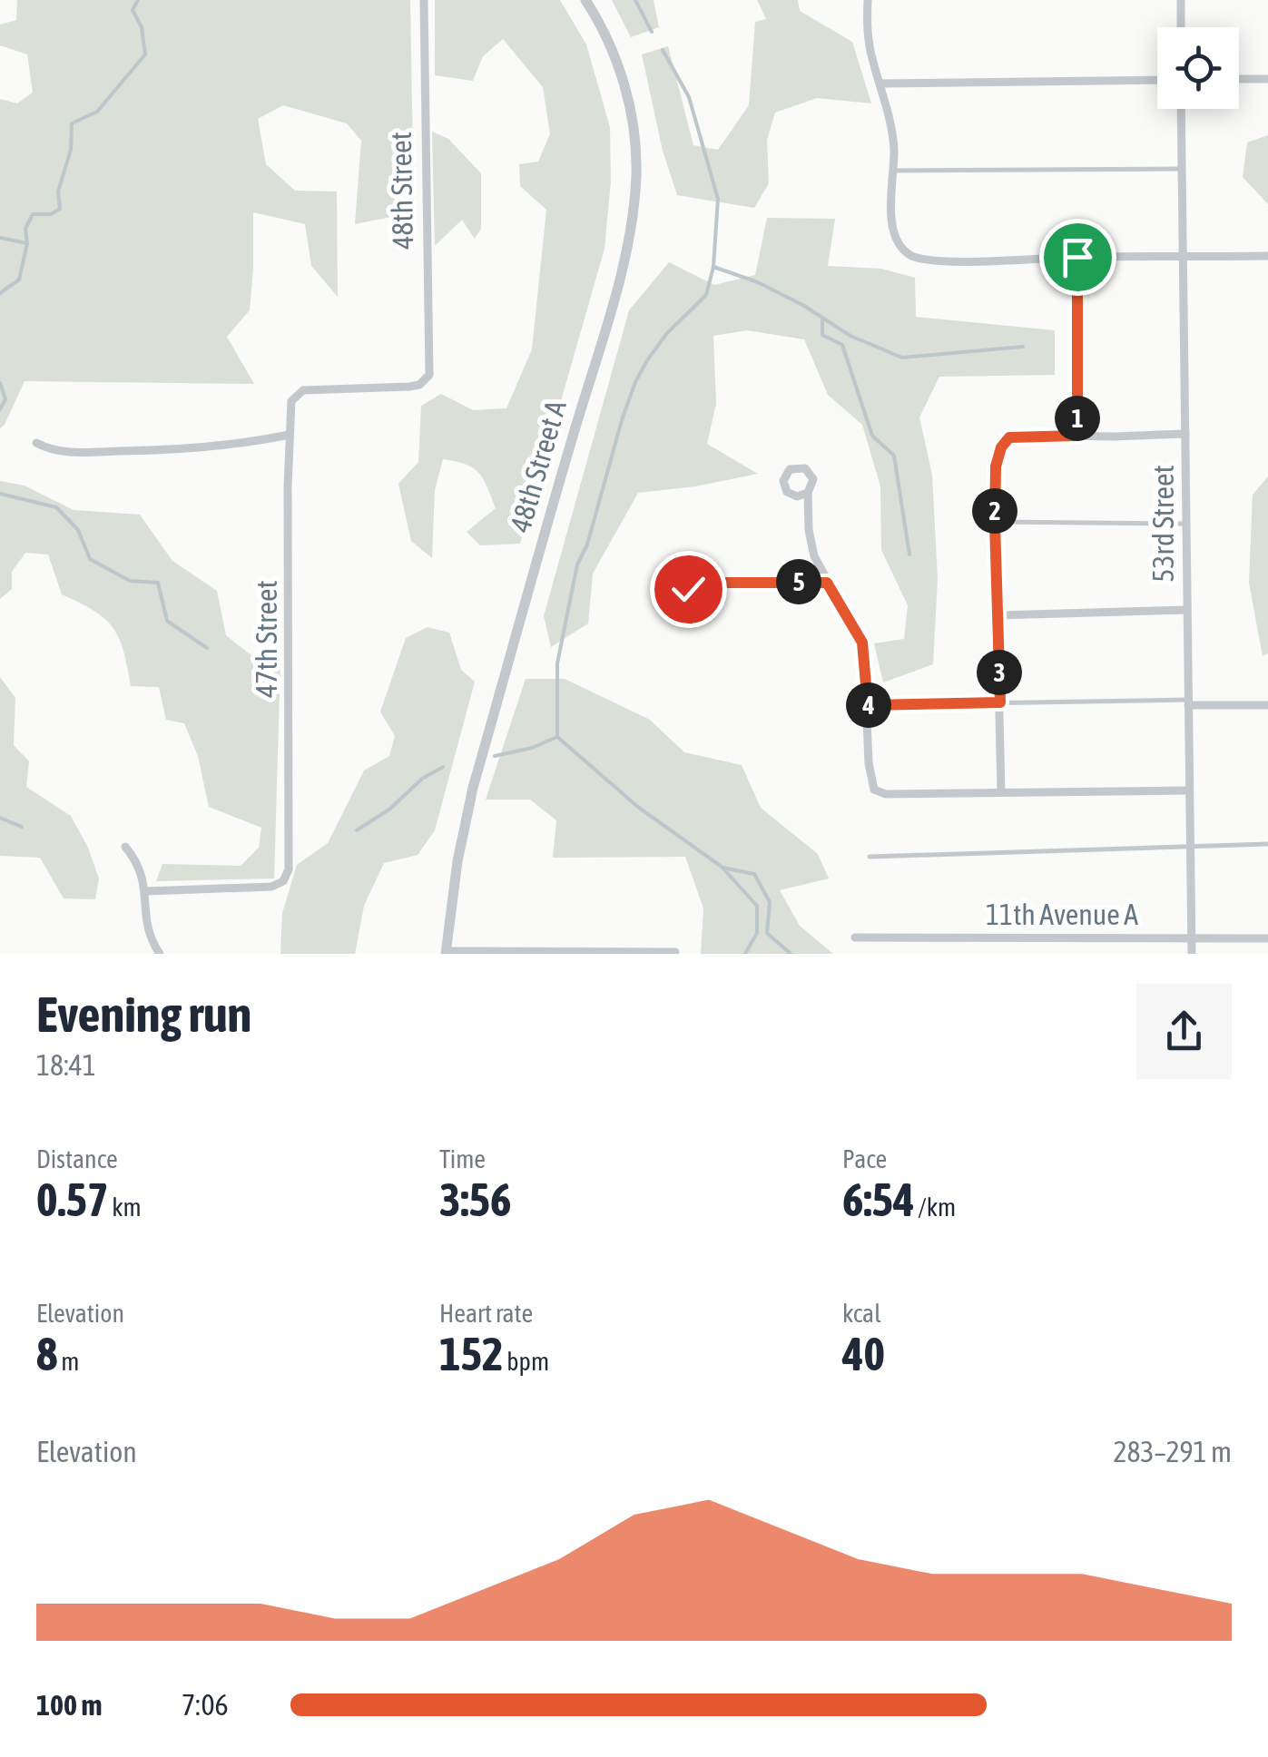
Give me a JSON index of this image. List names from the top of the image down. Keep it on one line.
{"streets":{"street":["48th Street","48th Street A","53rd Street","47th Street","11th Avenue A"]},"crossings":[["48th Street","47th Street"],["53rd Street","11th Avenue A"]],"page":{"pins":["1","2","5","3","4"],"heading":["Evening run","18:41"],"stats":[["Distance","0.57 km"],["Time","3:56"],["Pace","6:54 /km"],["Elevation","8 m"],["Heart rate","152 bpm"],["kcal","40"]],"chart":["Elevation","283–291 m"],"list":[{"name":"100 m","note":"7:06"}]}}
